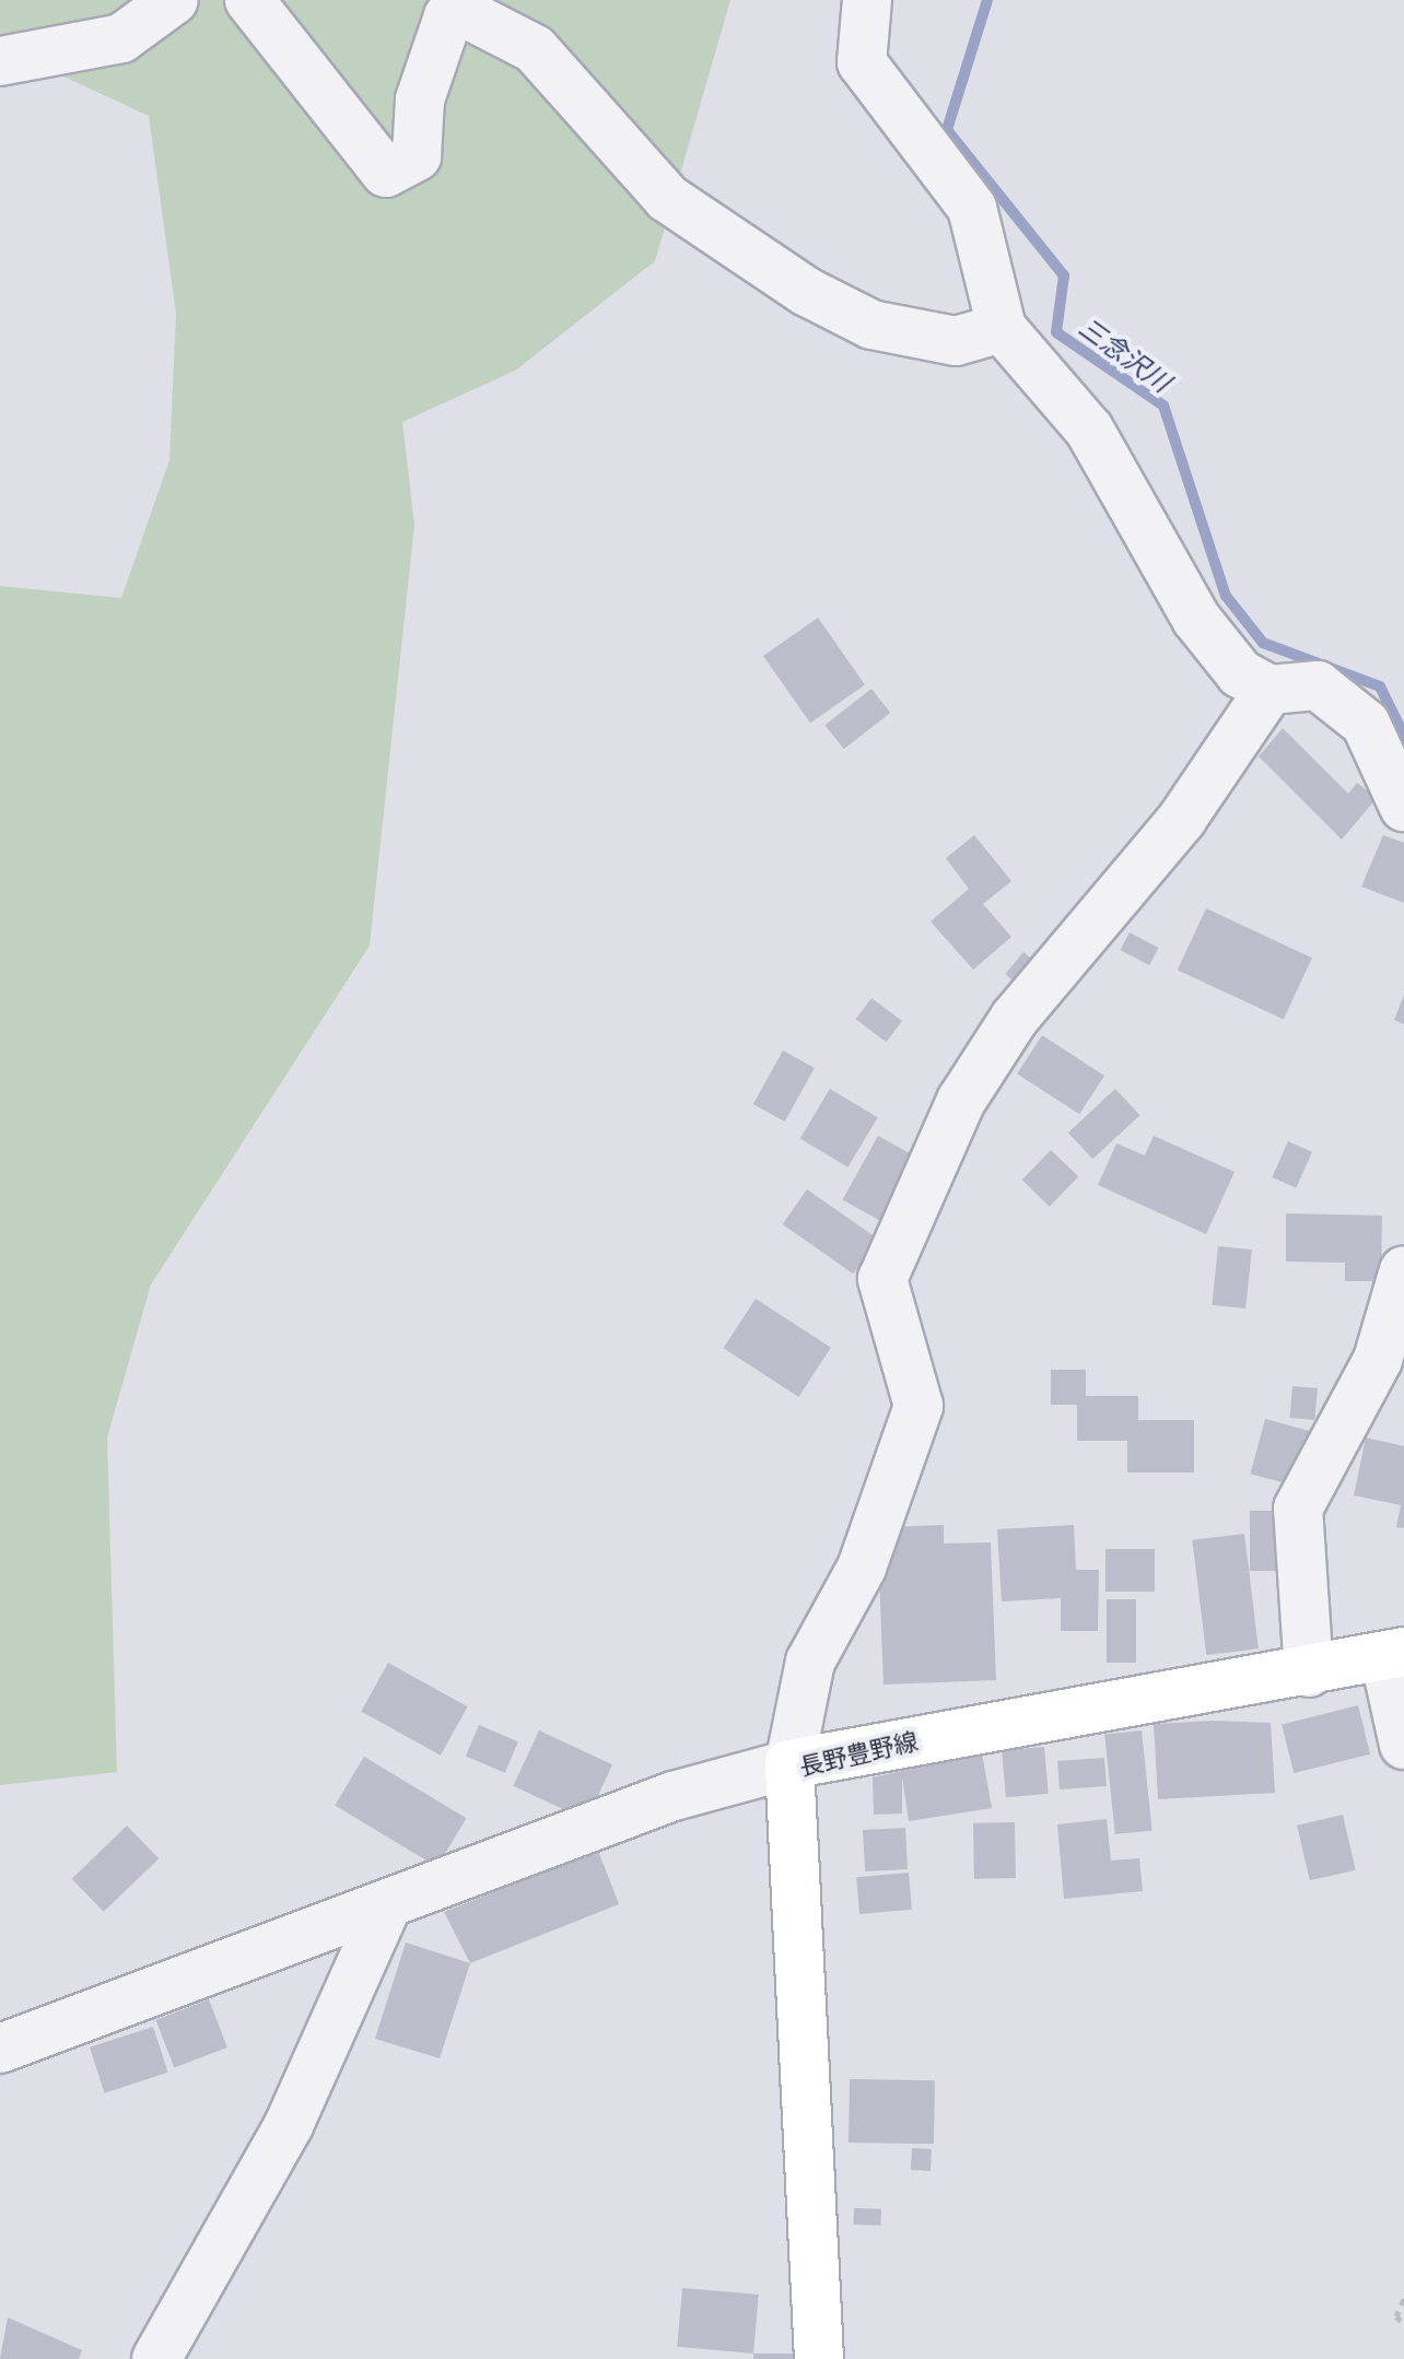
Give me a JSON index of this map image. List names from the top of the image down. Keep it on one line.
{"streets":{"main road":["長野豊野線"]},"water":["三念沢川"]}
